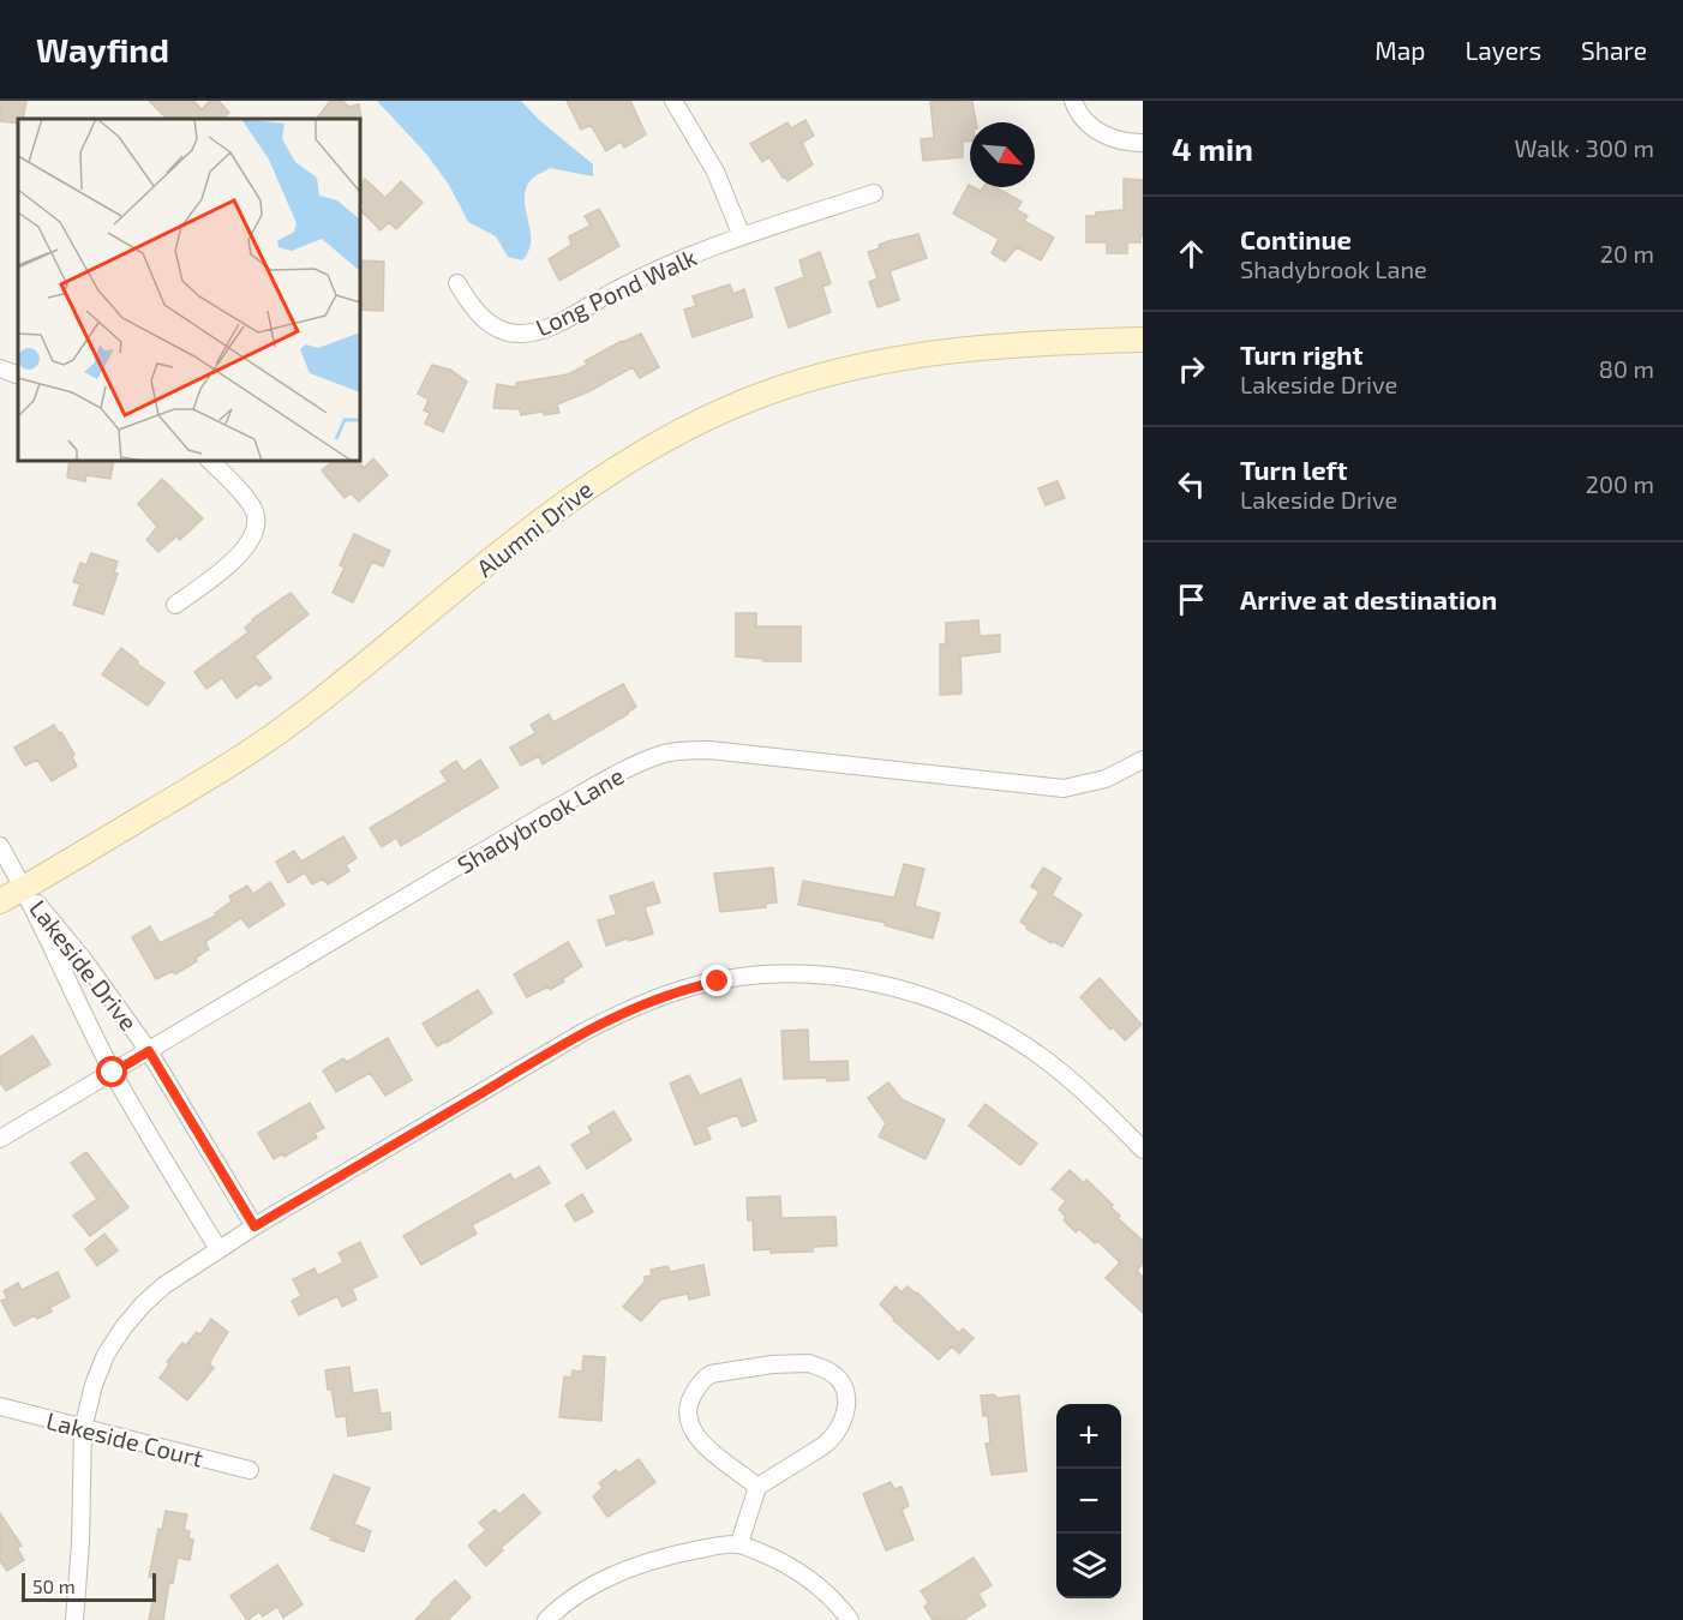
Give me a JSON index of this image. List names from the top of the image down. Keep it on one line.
{"streets":{"main road":["Alumni Drive"],"street":["Long Pond Walk","Shadybrook Lane","Lakeside Drive","Lakeside Court"]},"crossings":[["Alumni Drive","Lakeside Drive"],["Shadybrook Lane","Lakeside Drive"]],"scale_bar":"50 m","north":"bottom right","page":{"header":"Wayfind","nav":["Map","Layers","Share"],"heading":["4 min","Walk · 300 m"],"list":[["Continue","Shadybrook Lane","20 m"],["Turn right","Lakeside Drive","80 m"],["Turn left","Lakeside Drive","200 m"],"Arrive at destination"],"map_buttons":["+","−"],"scale":"50 m"}}
